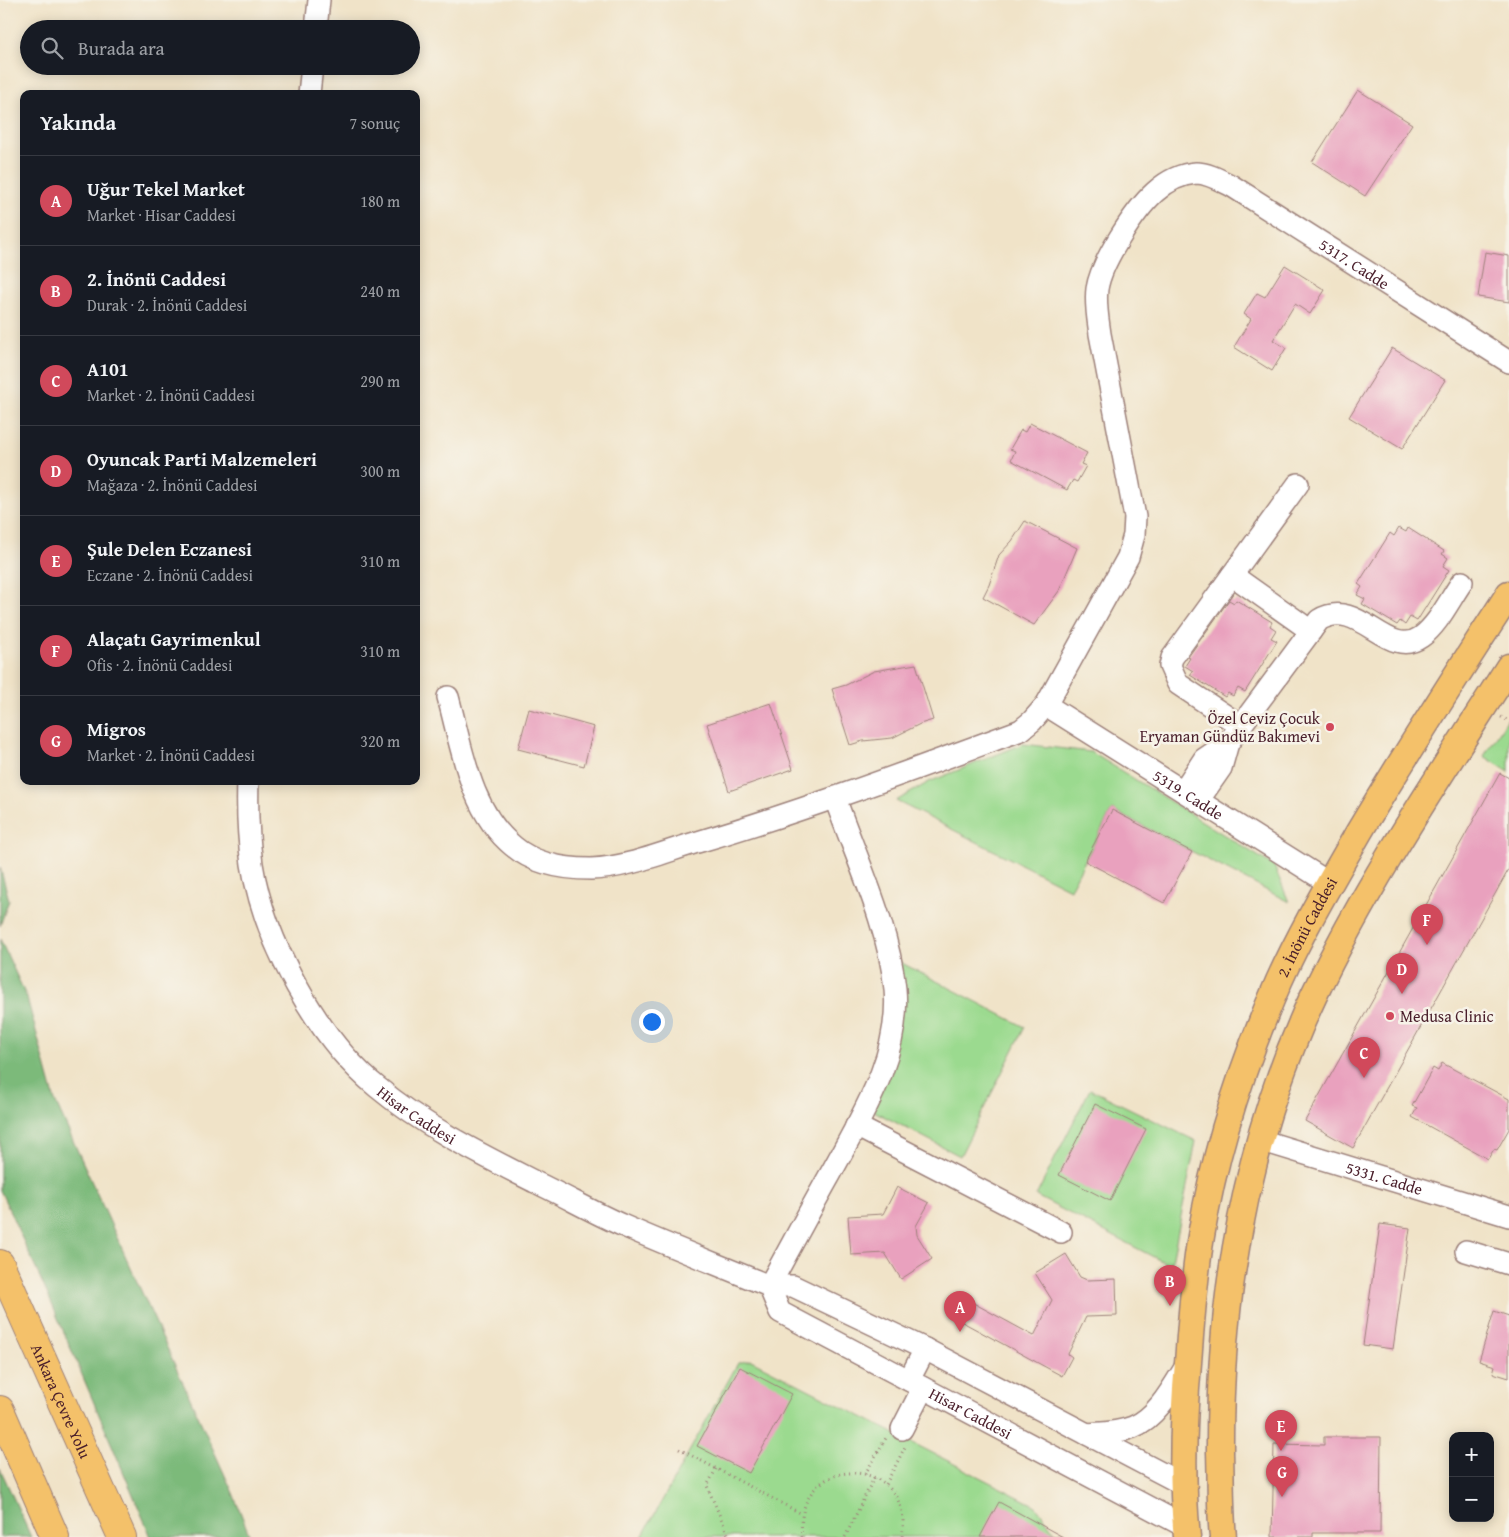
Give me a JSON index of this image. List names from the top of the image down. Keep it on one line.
{"streets":{"highway":["Ankara Çevre Yolu"],"main road":["2. İnönü Caddesi"],"street":["5317. Cadde","5319. Cadde","Hisar Caddesi","5331. Cadde"]},"crossings":[["5317. Cadde","5319. Cadde"],["5319. Cadde","2. İnönü Caddesi"],["2. İnönü Caddesi","Hisar Caddesi"]],"places":["Özel Ceviz Çocuk Eryaman Gündüz Bakımevi","Medusa Clinic"],"page":{"search":"Burada ara","heading":["Yakında","7 sonuç"],"list":[{"mark":"A","name":"Uğur Tekel Market","note":"Market · Hisar Caddesi","value":"180 m"},{"mark":"B","name":"2. İnönü Caddesi","note":"Durak · 2. İnönü Caddesi","value":"240 m"},{"mark":"C","name":"A101","note":"Market · 2. İnönü Caddesi","value":"290 m"},{"mark":"D","name":"Oyuncak Parti Malzemeleri","note":"Mağaza · 2. İnönü Caddesi","value":"300 m"},{"mark":"E","name":"Şule Delen Eczanesi","note":"Eczane · 2. İnönü Caddesi","value":"310 m"},{"mark":"F","name":"Alaçatı Gayrimenkul","note":"Ofis · 2. İnönü Caddesi","value":"310 m"},{"mark":"G","name":"Migros","note":"Market · 2. İnönü Caddesi","value":"320 m"}],"pins":["F","D","C","B","A","E","G"],"map_buttons":["+","−"]}}
